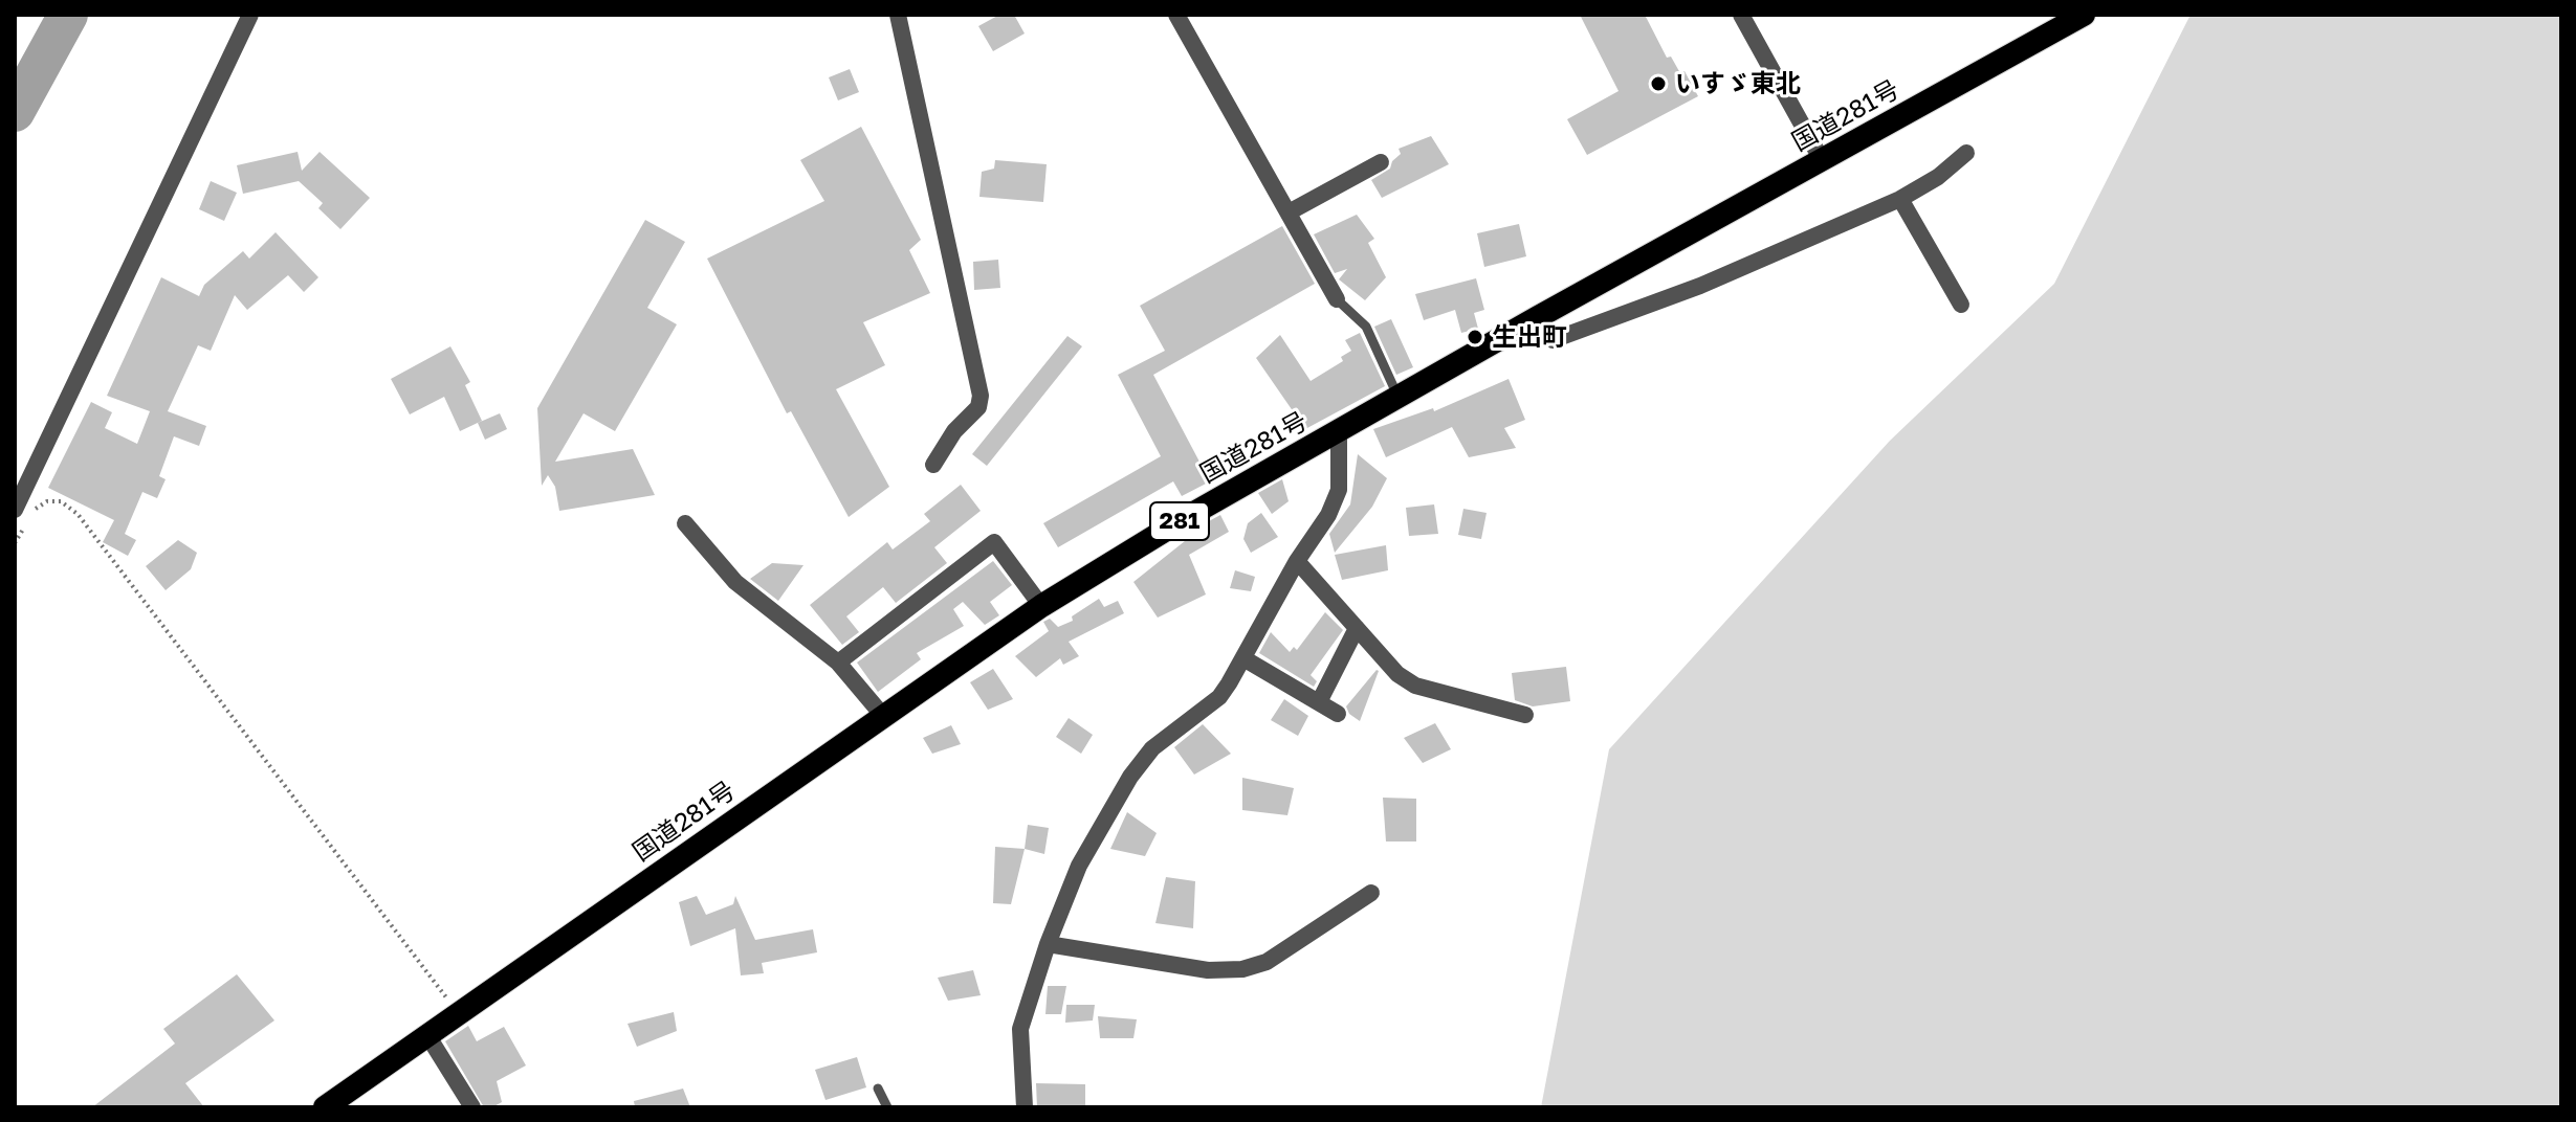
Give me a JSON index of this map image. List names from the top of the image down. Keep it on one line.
{"streets":{"highway":["国道281号","281"]},"places":["いすゞ東北","生出町"]}
